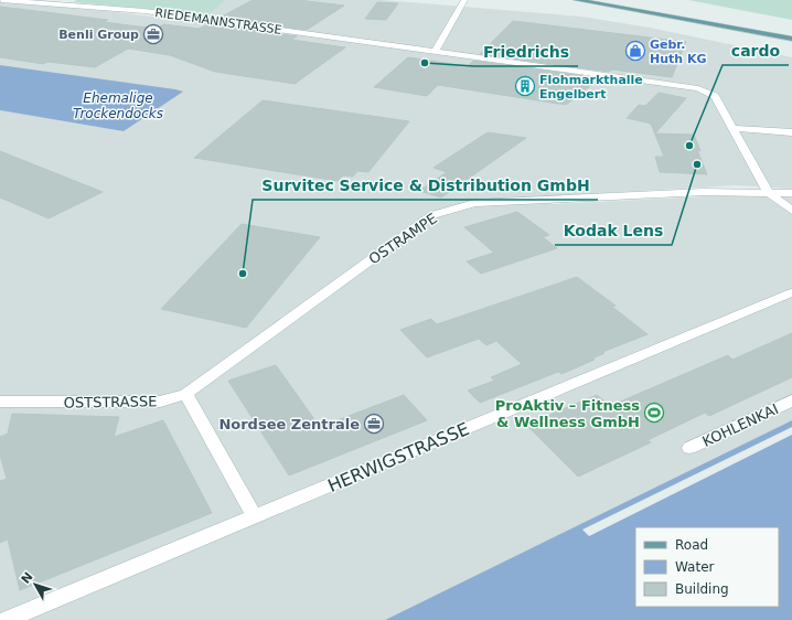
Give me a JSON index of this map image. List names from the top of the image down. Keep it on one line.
{"streets":{"street":["RIEDEMANNSTRASSE","OSTRAMPE","OSTSTRASSE","KOHLENKAI","HERWIGSTRASSE"]},"crossings":[["RIEDEMANNSTRASSE","OSTRAMPE"],["OSTRAMPE","OSTSTRASSE"]],"water":["Ehemalige Trockendocks"],"places":{"office":["Benli Group","Nordsee Zentrale"],"shop":["Gebr. Huth KG"],"other":["Friedrichs","cardo","Kodak Lens","Survitec Service & Distribution GmbH"],"building":["Flohmarkthalle Engelbert"],"sports":["ProAktiv – Fitness & Wellness GmbH"]},"legend":["Road","Water","Building"],"north":"top left"}
